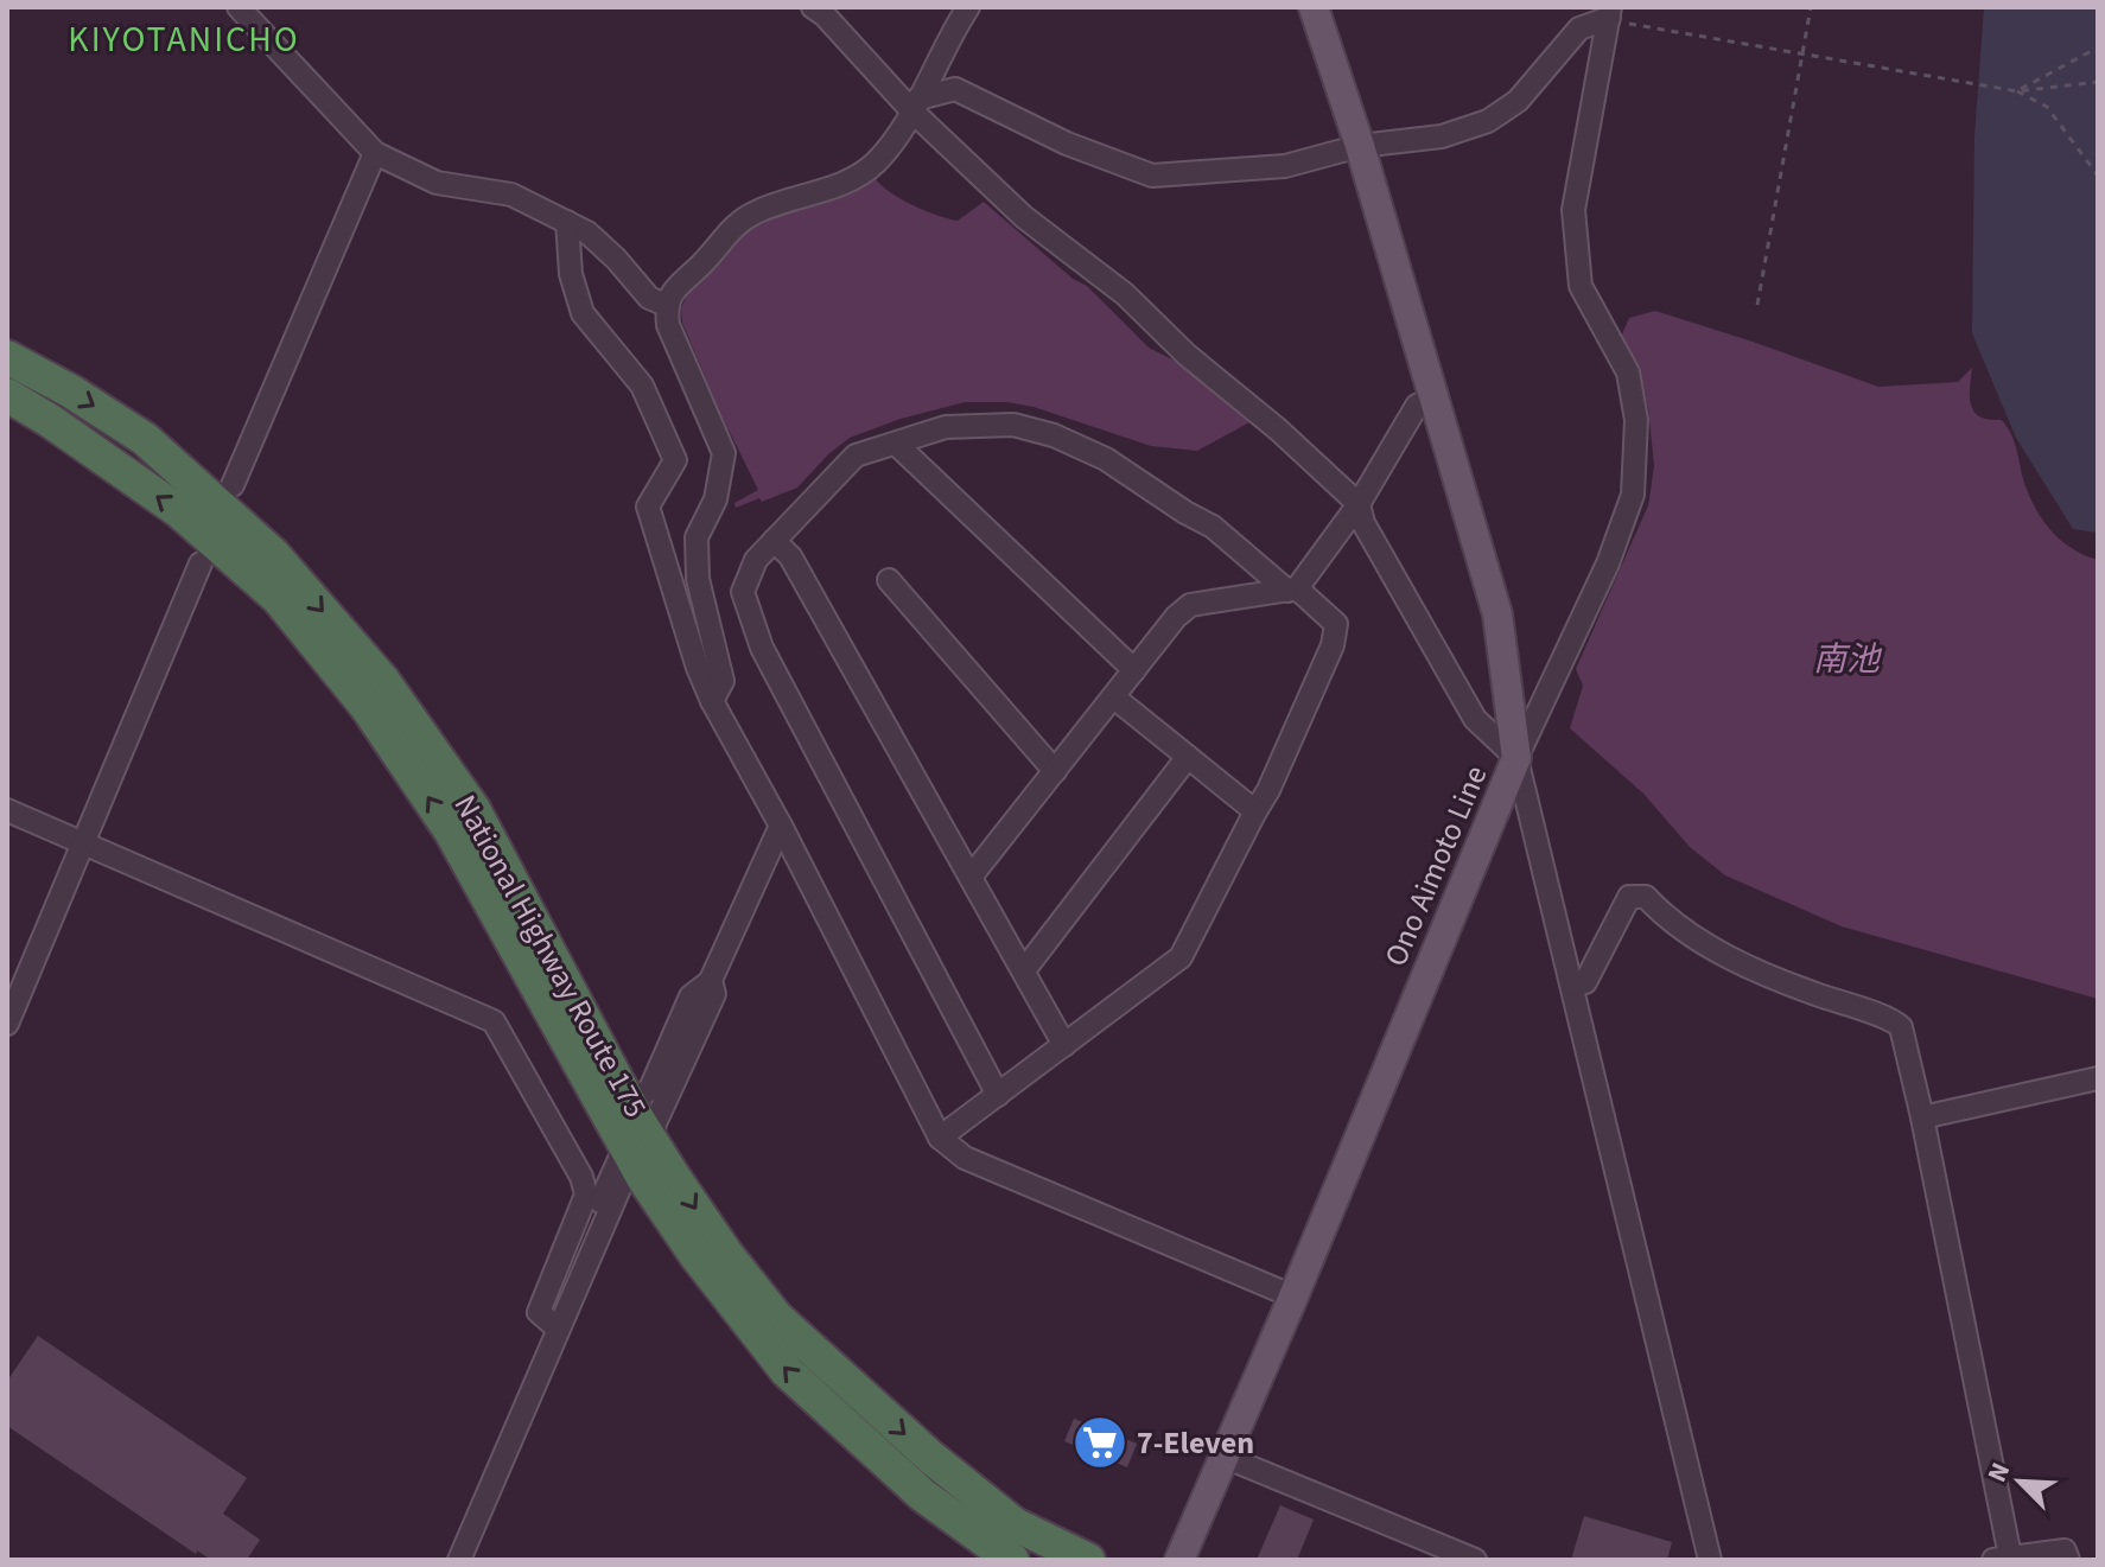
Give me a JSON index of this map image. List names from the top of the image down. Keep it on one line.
{"streets":{"highway":["National Highway Route 175"],"main road":["Ono Aimoto Line"]},"districts":["KIYOTANICHO"],"water":["南池"],"places":{"supermarket":["7-Eleven"]},"north":"top left"}
